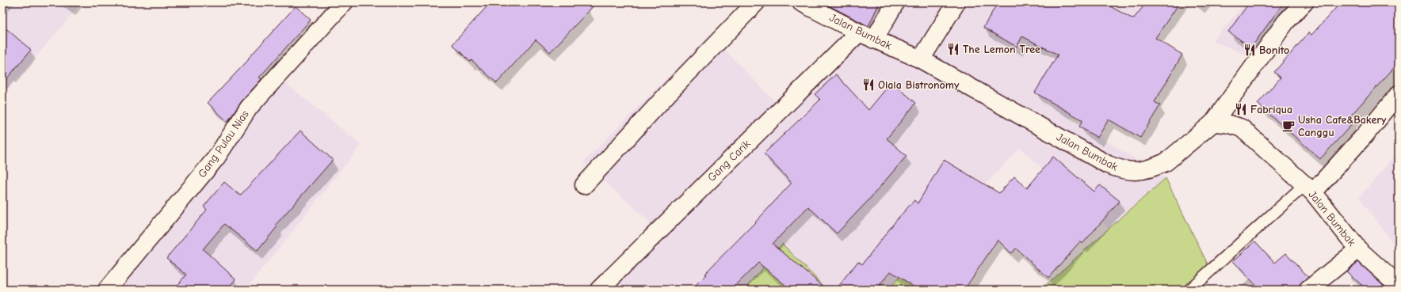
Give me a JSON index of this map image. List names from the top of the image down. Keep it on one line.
{"streets":{"street":["Jalan Bumbak","Gang Pulau Nias","Gang Carik"]},"crossings":[["Jalan Bumbak","Gang Carik"]],"places":{"restaurant":["The Lemon Tree","Bonito","Olala Bistronomy","Fabriqua"],"cafe":["Usha Cafe&Bakery Canggu"]}}
